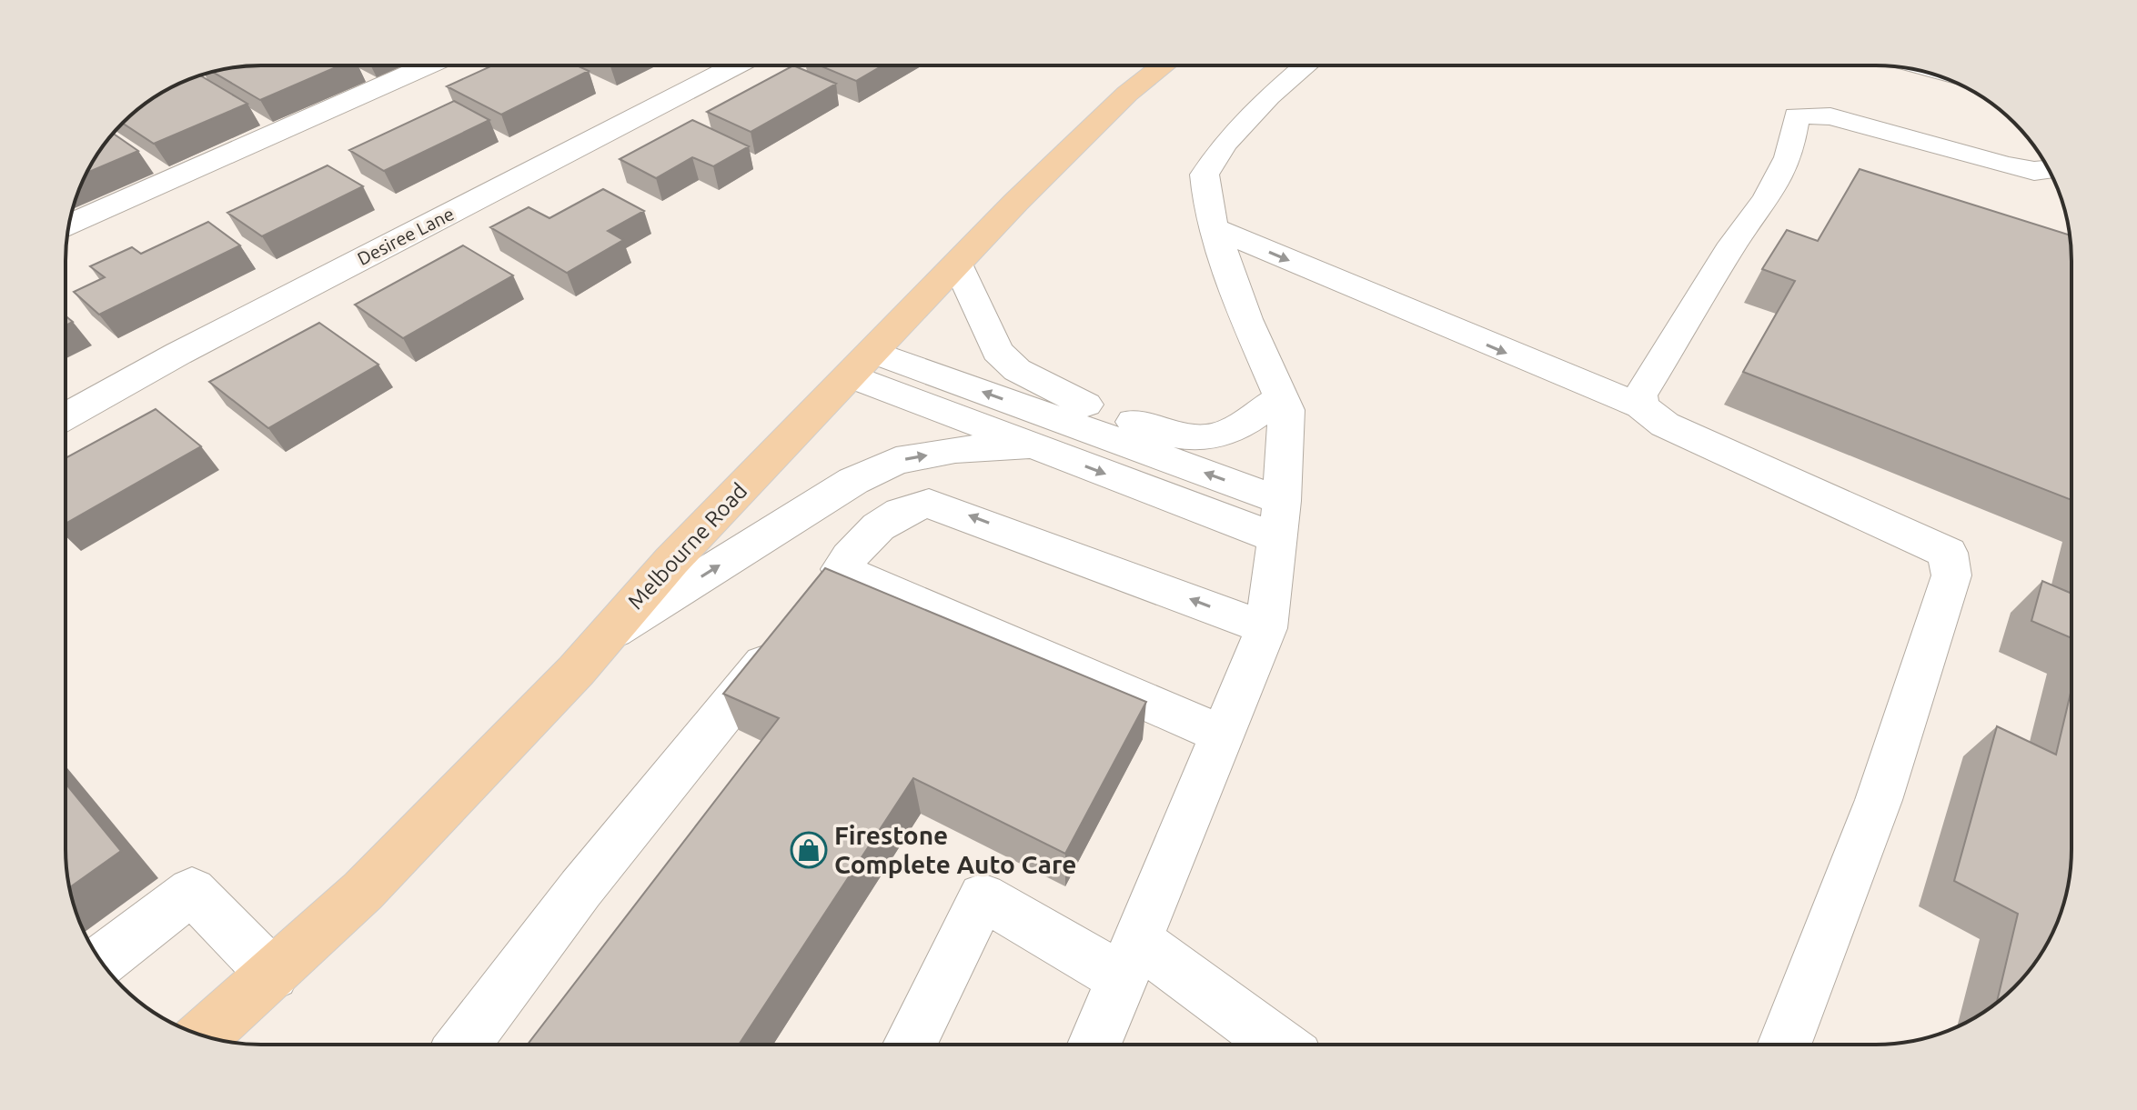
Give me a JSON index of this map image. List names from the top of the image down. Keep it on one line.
{"streets":{"main road":["Melbourne Road"],"street":["Desiree Lane"]},"places":{"shop":["Firestone Complete Auto Care"]}}
